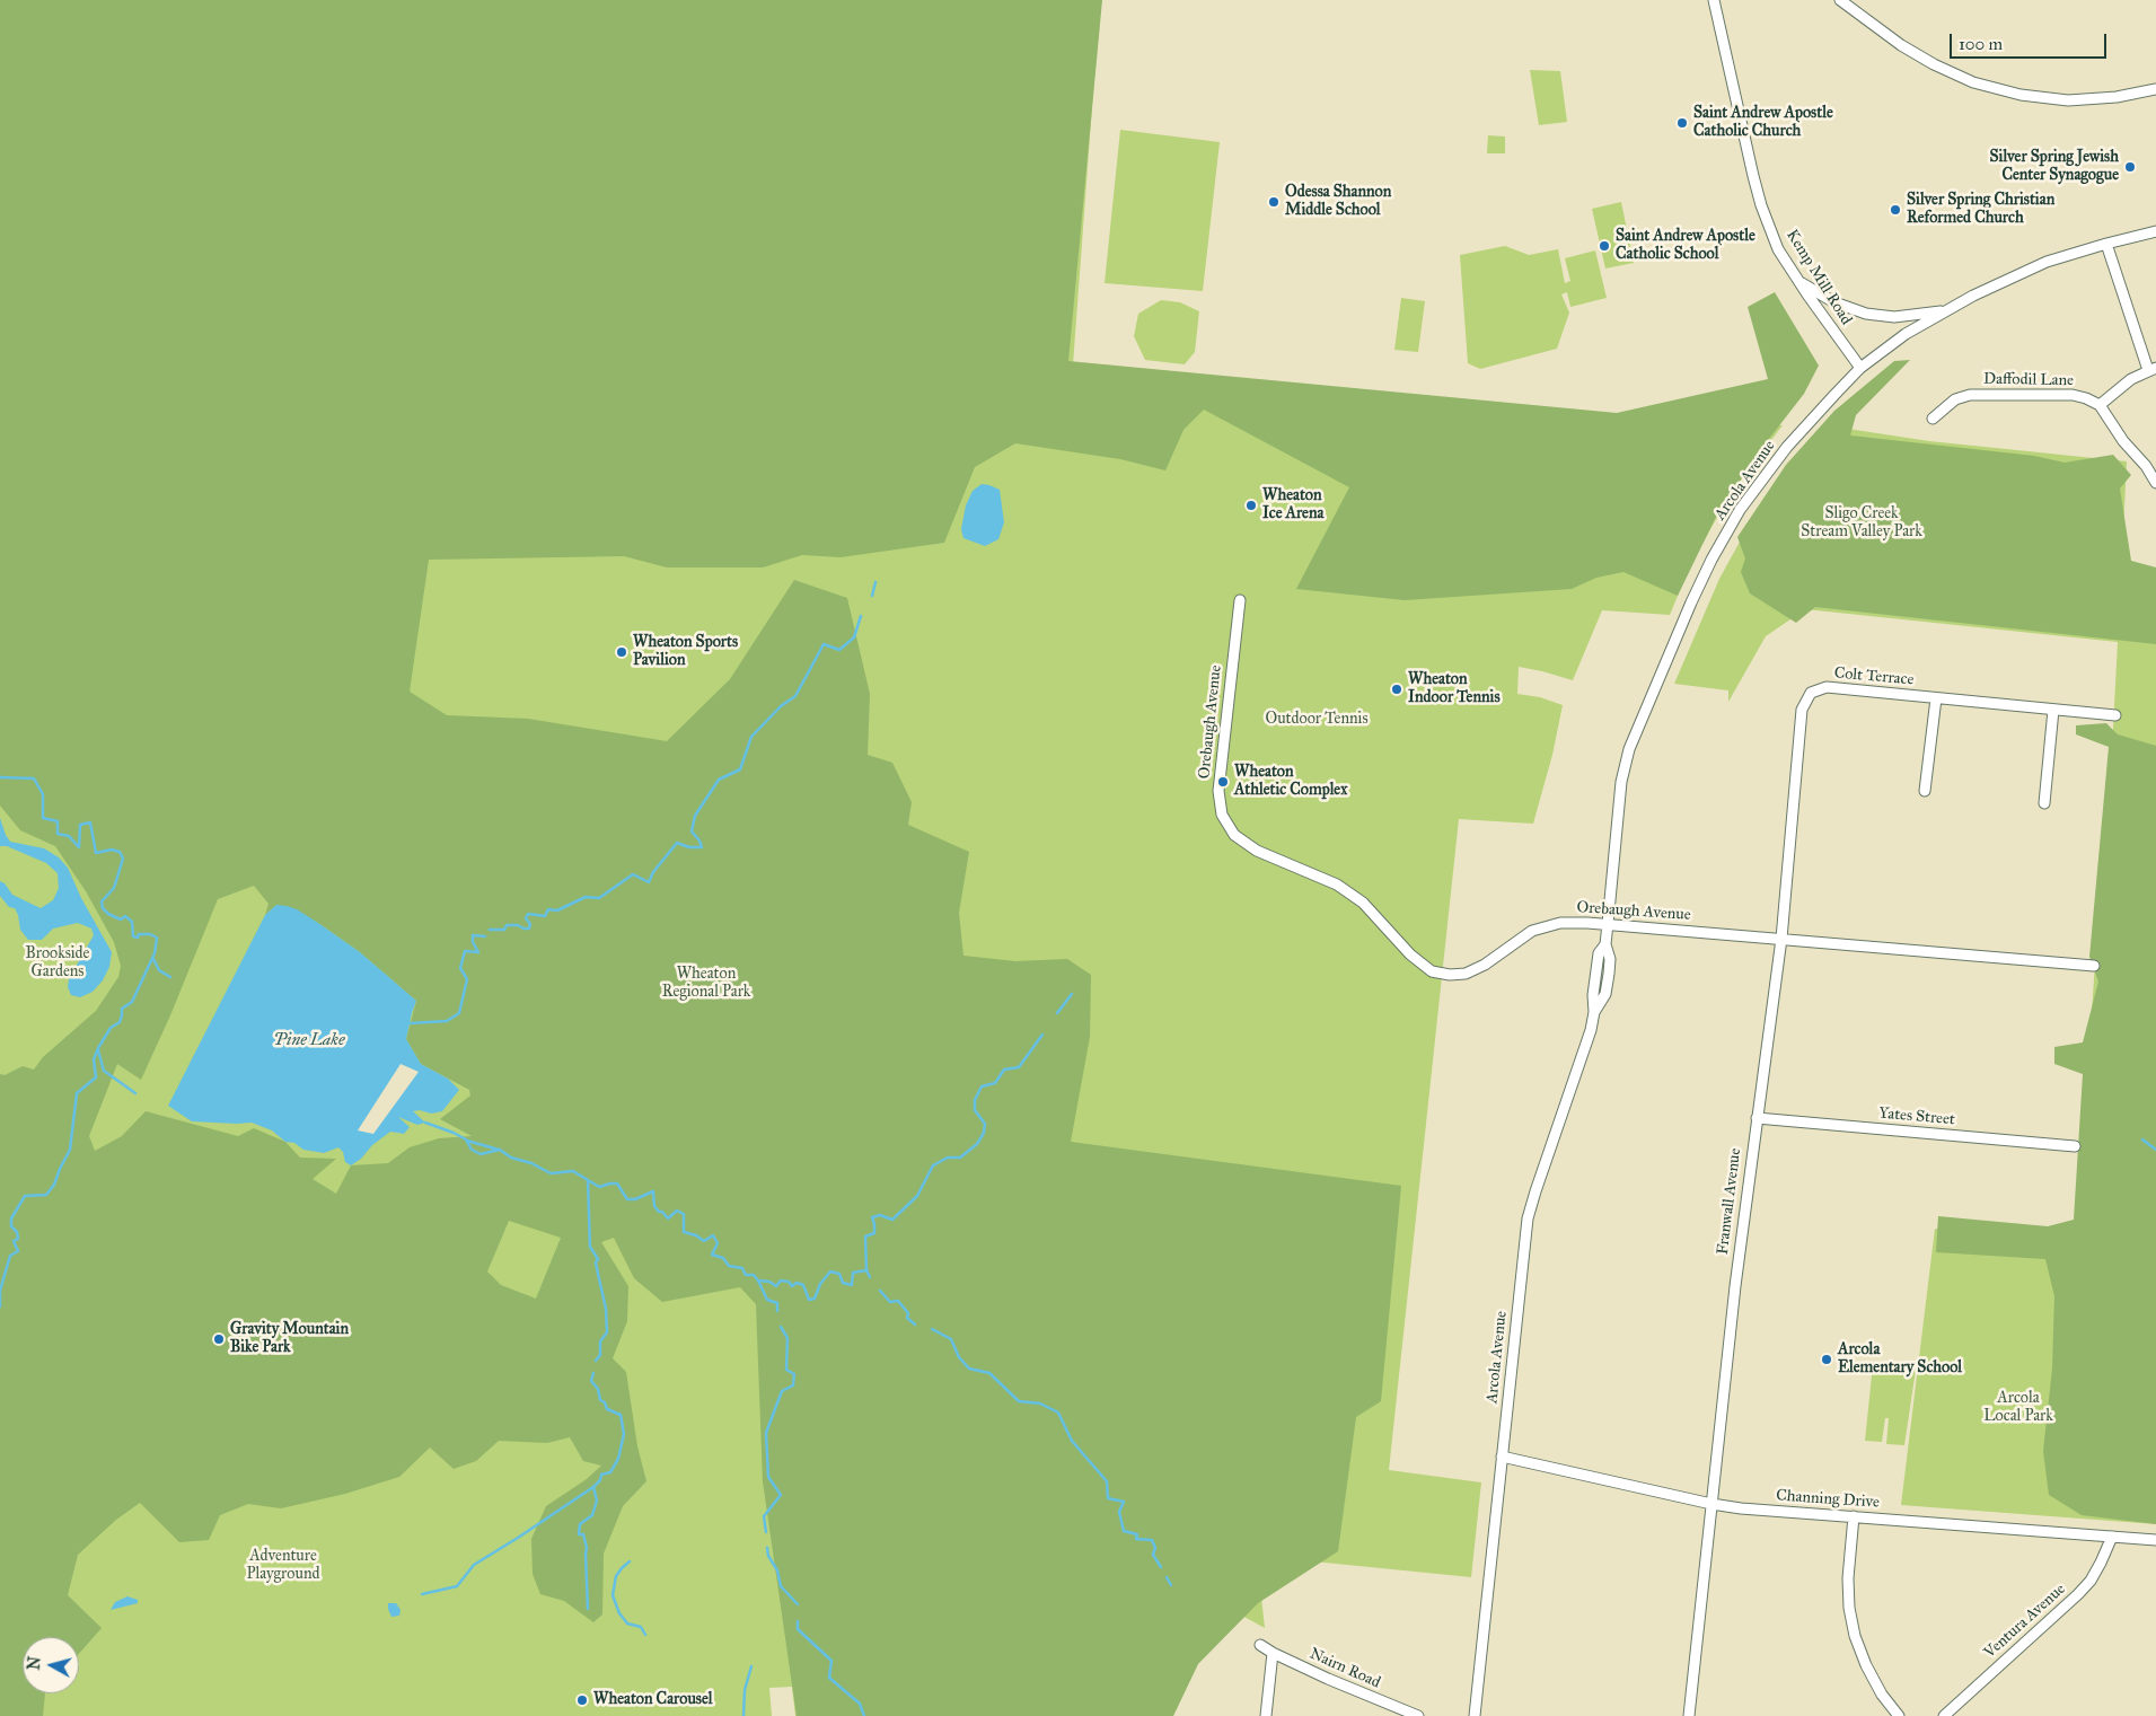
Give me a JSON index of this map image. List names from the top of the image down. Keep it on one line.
{"streets":{"street":["Kemp Mill Road","Daffodil Lane","Arcola Avenue","Colt Terrace","Orebaugh Avenue","Yates Street","Franwall Avenue","Channing Drive","Ventura Avenue","Nairn Road"]},"crossings":[["Kemp Mill Road","Arcola Avenue"],["Arcola Avenue","Orebaugh Avenue"],["Arcola Avenue","Channing Drive"],["Colt Terrace","Franwall Avenue"],["Orebaugh Avenue","Franwall Avenue"],["Yates Street","Franwall Avenue"],["Franwall Avenue","Channing Drive"],["Channing Drive","Ventura Avenue"]],"water":["Pine Lake"],"parks":["Sligo Creek Stream Valley Park","Outdoor Tennis","Brookside Gardens","Wheaton Regional Park","Arcola Local Park","Adventure Playground"],"places":["Saint Andrew Apostle Catholic Church","Silver Spring Jewish Center Synagogue","Odessa Shannon Middle School","Silver Spring Christian Reformed Church","Saint Andrew Apostle Catholic School","Wheaton Ice Arena","Wheaton Sports Pavilion","Wheaton Indoor Tennis","Wheaton Athletic Complex","Gravity Mountain Bike Park","Arcola Elementary School","Wheaton Carousel"],"scale_bar":"100 m","north":"left"}
